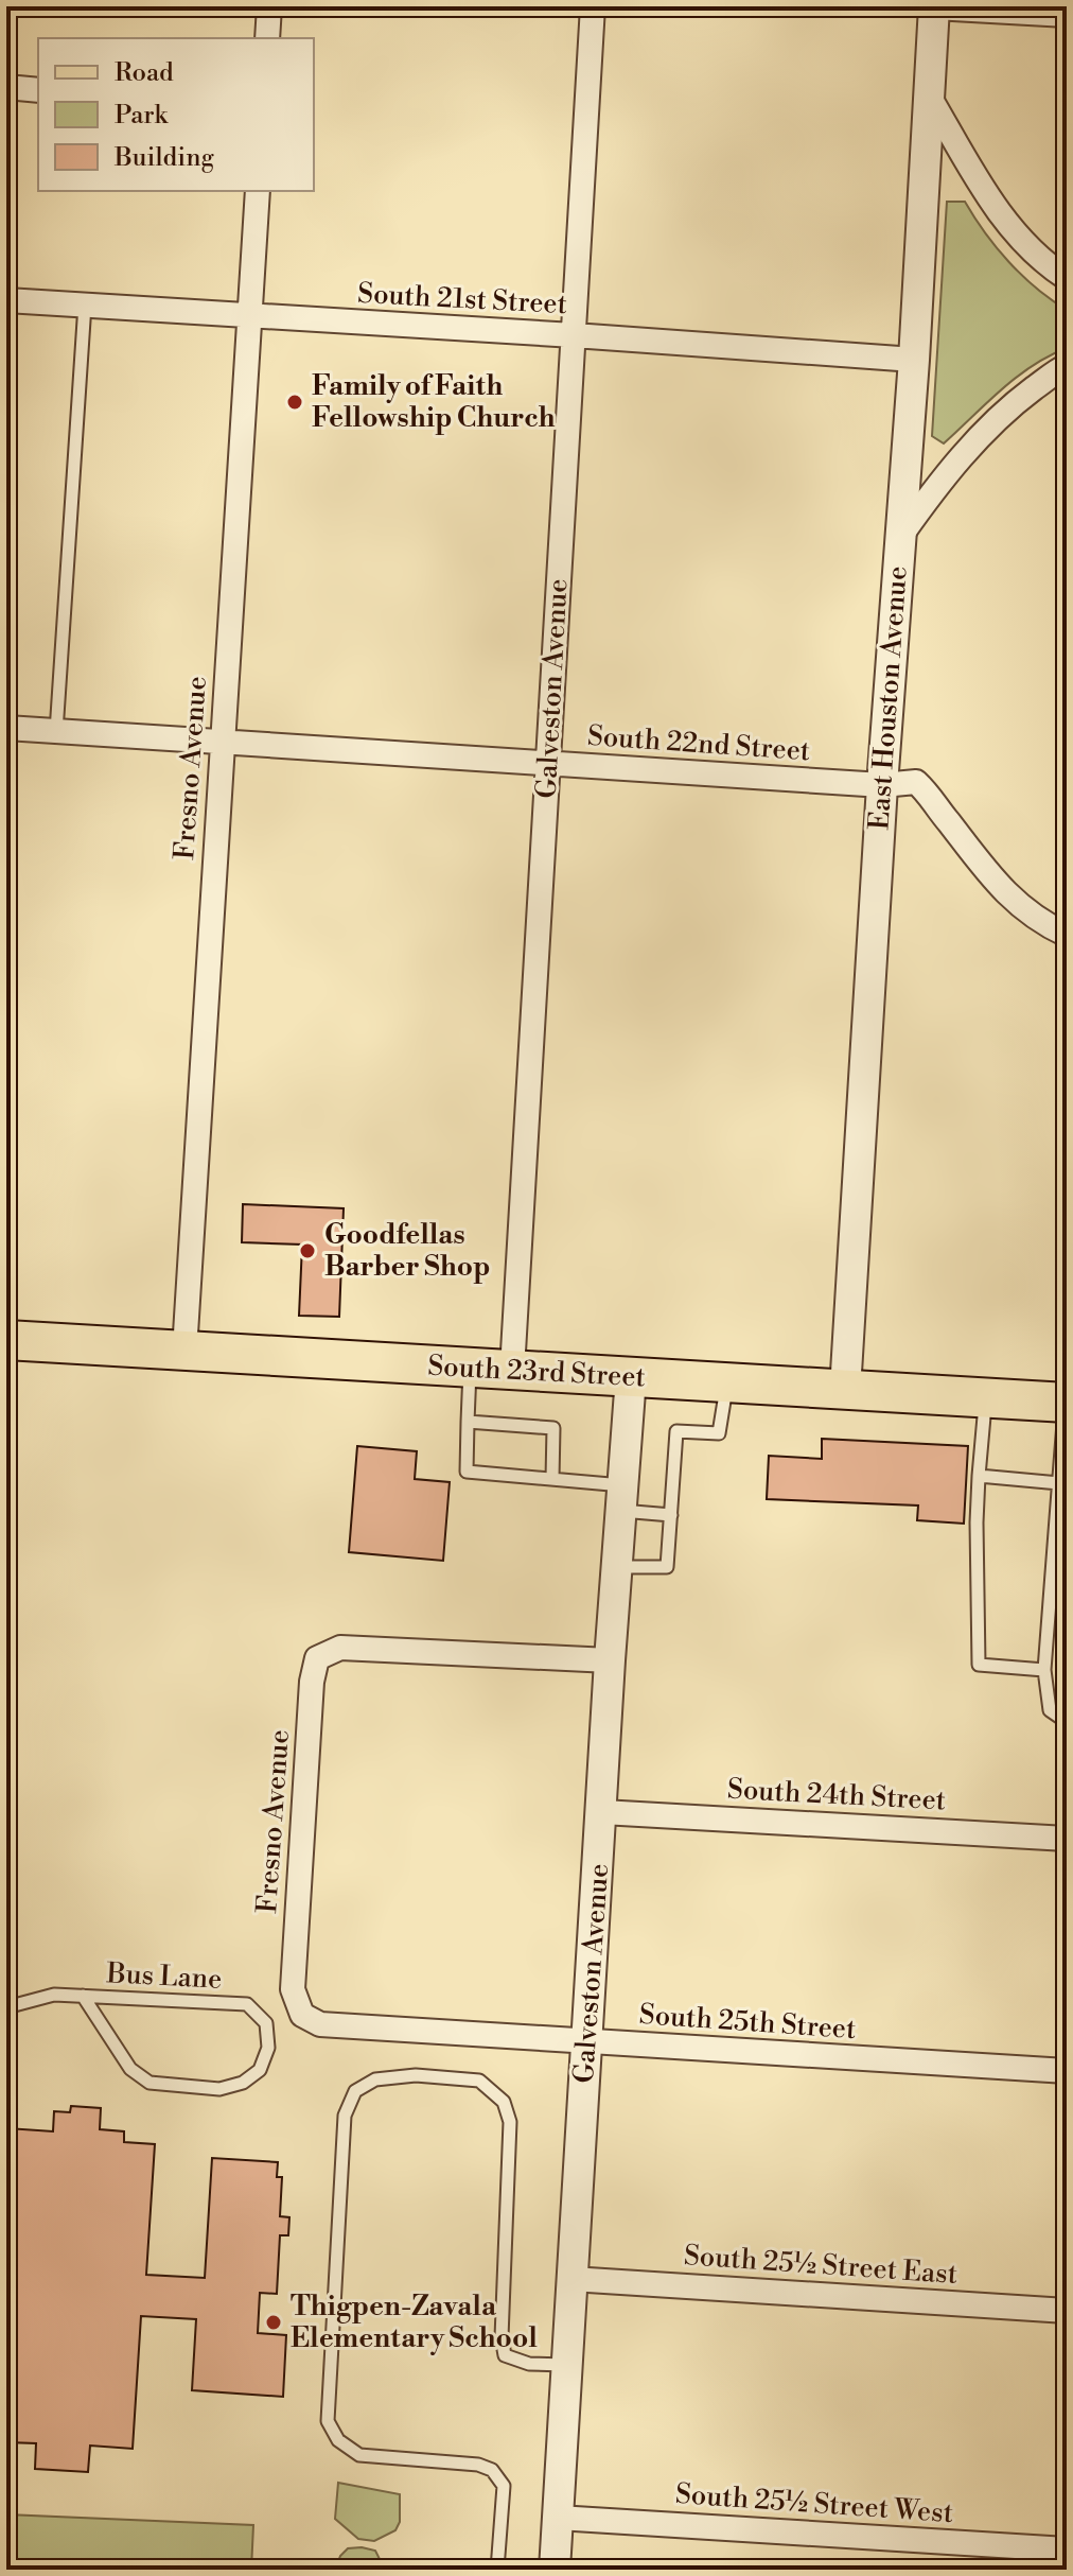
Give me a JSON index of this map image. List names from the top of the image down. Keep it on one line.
{"streets":{"main road":["South 23rd Street"],"street":["South 21st Street","Galveston Avenue","East Houston Avenue","South 22nd Street","Fresno Avenue","South 24th Street","South 25th Street","South 25½ Street East","South 25½ Street West"],"lane":["Bus Lane"]},"crossings":[["South 21st Street","Galveston Avenue"],["South 21st Street","East Houston Avenue"],["South 21st Street","Fresno Avenue"],["Galveston Avenue","South 22nd Street"],["Galveston Avenue","Fresno Avenue"],["Galveston Avenue","South 23rd Street"],["Galveston Avenue","South 24th Street"],["Galveston Avenue","South 25th Street"],["Galveston Avenue","South 25½ Street East"],["Galveston Avenue","South 25½ Street West"],["East Houston Avenue","South 22nd Street"],["East Houston Avenue","South 23rd Street"],["South 22nd Street","Fresno Avenue"],["Fresno Avenue","South 23rd Street"],["Fresno Avenue","South 25th Street"]],"places":["Family of Faith Fellowship Church","Goodfellas Barber Shop","Thigpen-Zavala Elementary School"],"legend":["Road","Park","Building"]}
